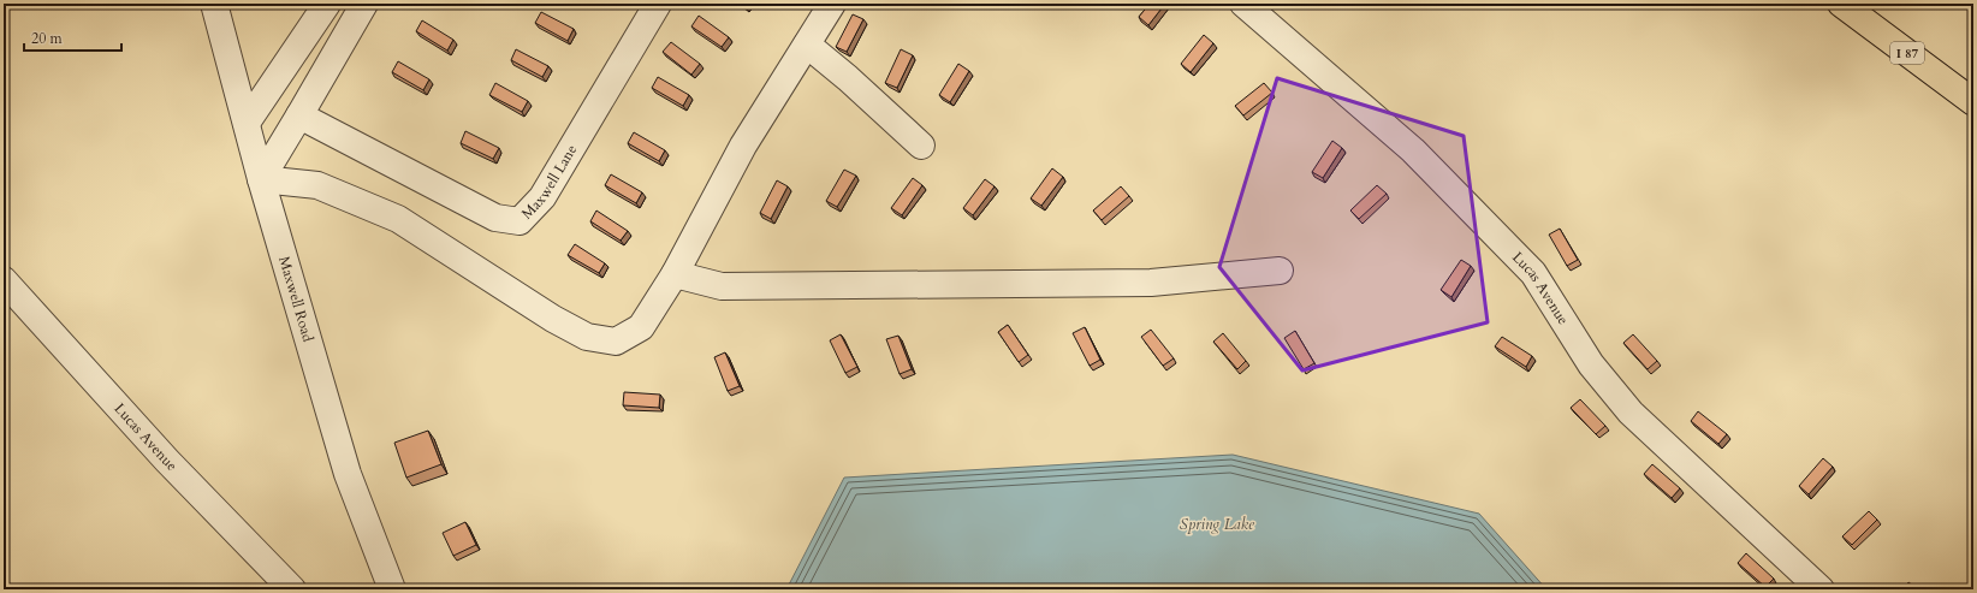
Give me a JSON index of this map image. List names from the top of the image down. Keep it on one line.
{"streets":{"highway":["I 87"],"street":["Maxwell Lane","Lucas Avenue","Maxwell Road"]},"water":["Spring Lake"],"scale_bar":"20 m"}
